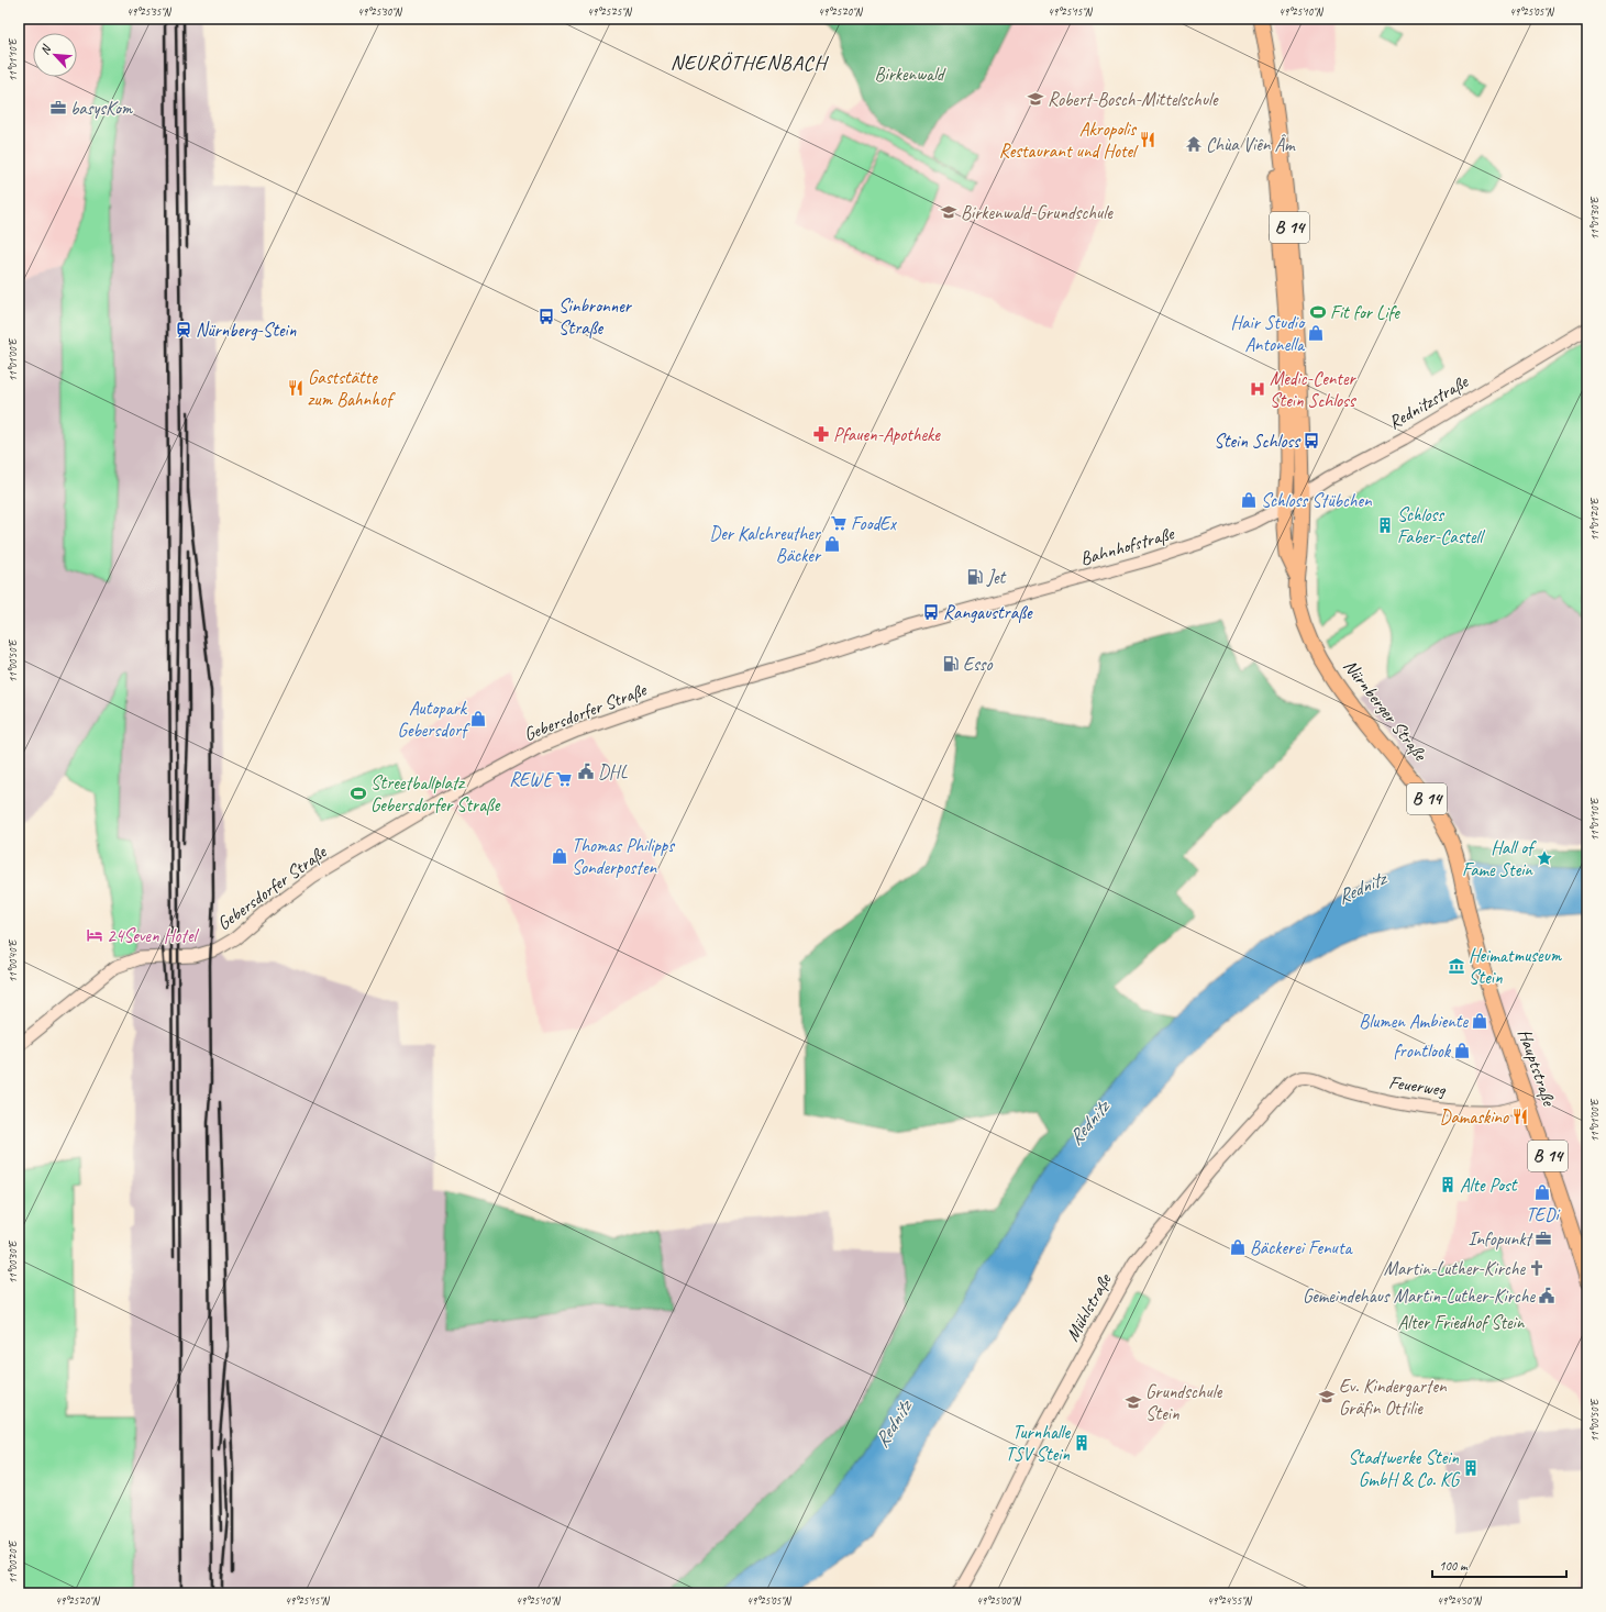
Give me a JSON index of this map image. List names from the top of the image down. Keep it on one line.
{"streets":{"main road":["B 14","Rednitzstraße","Bahnhofstraße","Nürnberger Straße","Gebersdorfer Straße","Hauptstraße","Feuerweg","Mühlstraße"]},"crossings":[["B 14","Rednitzstraße"],["B 14","Bahnhofstraße"],["B 14","Nürnberger Straße"],["Rednitzstraße","Bahnhofstraße"],["Rednitzstraße","Nürnberger Straße"],["Bahnhofstraße","Nürnberger Straße"],["Bahnhofstraße","Gebersdorfer Straße"],["Nürnberger Straße","Hauptstraße"],["Hauptstraße","Feuerweg"],["Feuerweg","Mühlstraße"]],"districts":["NEURÖTHENBACH"],"water":["Rednitz"],"parks":["Birkenwald","Alter Friedhof Stein"],"places":{"school or university":["Robert-Bosch-Mittelschule","Birkenwald-Grundschule","Ev. Kindergarten Gräfin Ottilie","Grundschule Stein"],"office":["basysKom","Infopunkt"],"restaurant":["Akropolis Restaurant und Hotel","Gaststätte zum Bahnhof","Damaskino"],"temple":["Chùa Viên Âm"],"sports":["Fit for Life","Streetballplatz Gebersdorfer Straße"],"bus stop":["Sinbronner Straße","Stein Schloss","Rangaustraße"],"station":["Nürnberg-Stein"],"shop":["Hair Studio Antonella","Schloss Stübchen","Der Kalchreuther Bäcker","Autopark Gebersdorf","Thomas Philipps Sonderposten","Blumen Ambiente","frontlook","TEDi","Bäckerei Fenuta"],"hospital":["Medic-Center Stein Schloss"],"pharmacy":["Pfauen-Apotheke"],"supermarket":["FoodEx","REWE"],"building":["Schloss Faber-Castell","Alte Post","Turnhalle TSV Stein","Stadtwerke Stein GmbH & Co. KG"],"fuel station":["Jet","Esso"],"public building":["DHL","Gemeindehaus Martin-Luther-Kirche"],"place":["Hall of Fame Stein"],"hotel":["24Seven Hotel"],"museum":["Heimatmuseum Stein"],"church":["Martin-Luther-Kirche"]},"scale_bar":"100 m","north":"top left","coordinates":["49°25'35\"N","49°25'30\"N","49°25'25\"N","49°25'20\"N","49°25'15\"N","49°25'10\"N","49°25'05\"N","11°01'10\"E","11°01'30\"E","11°01'00\"E","11°01'20\"E","11°00'50\"E","11°00'40\"E","11°00'30\"E","11°00'20\"E","49°25'00\"N","49°24'55\"N","49°24'50\"N"]}
